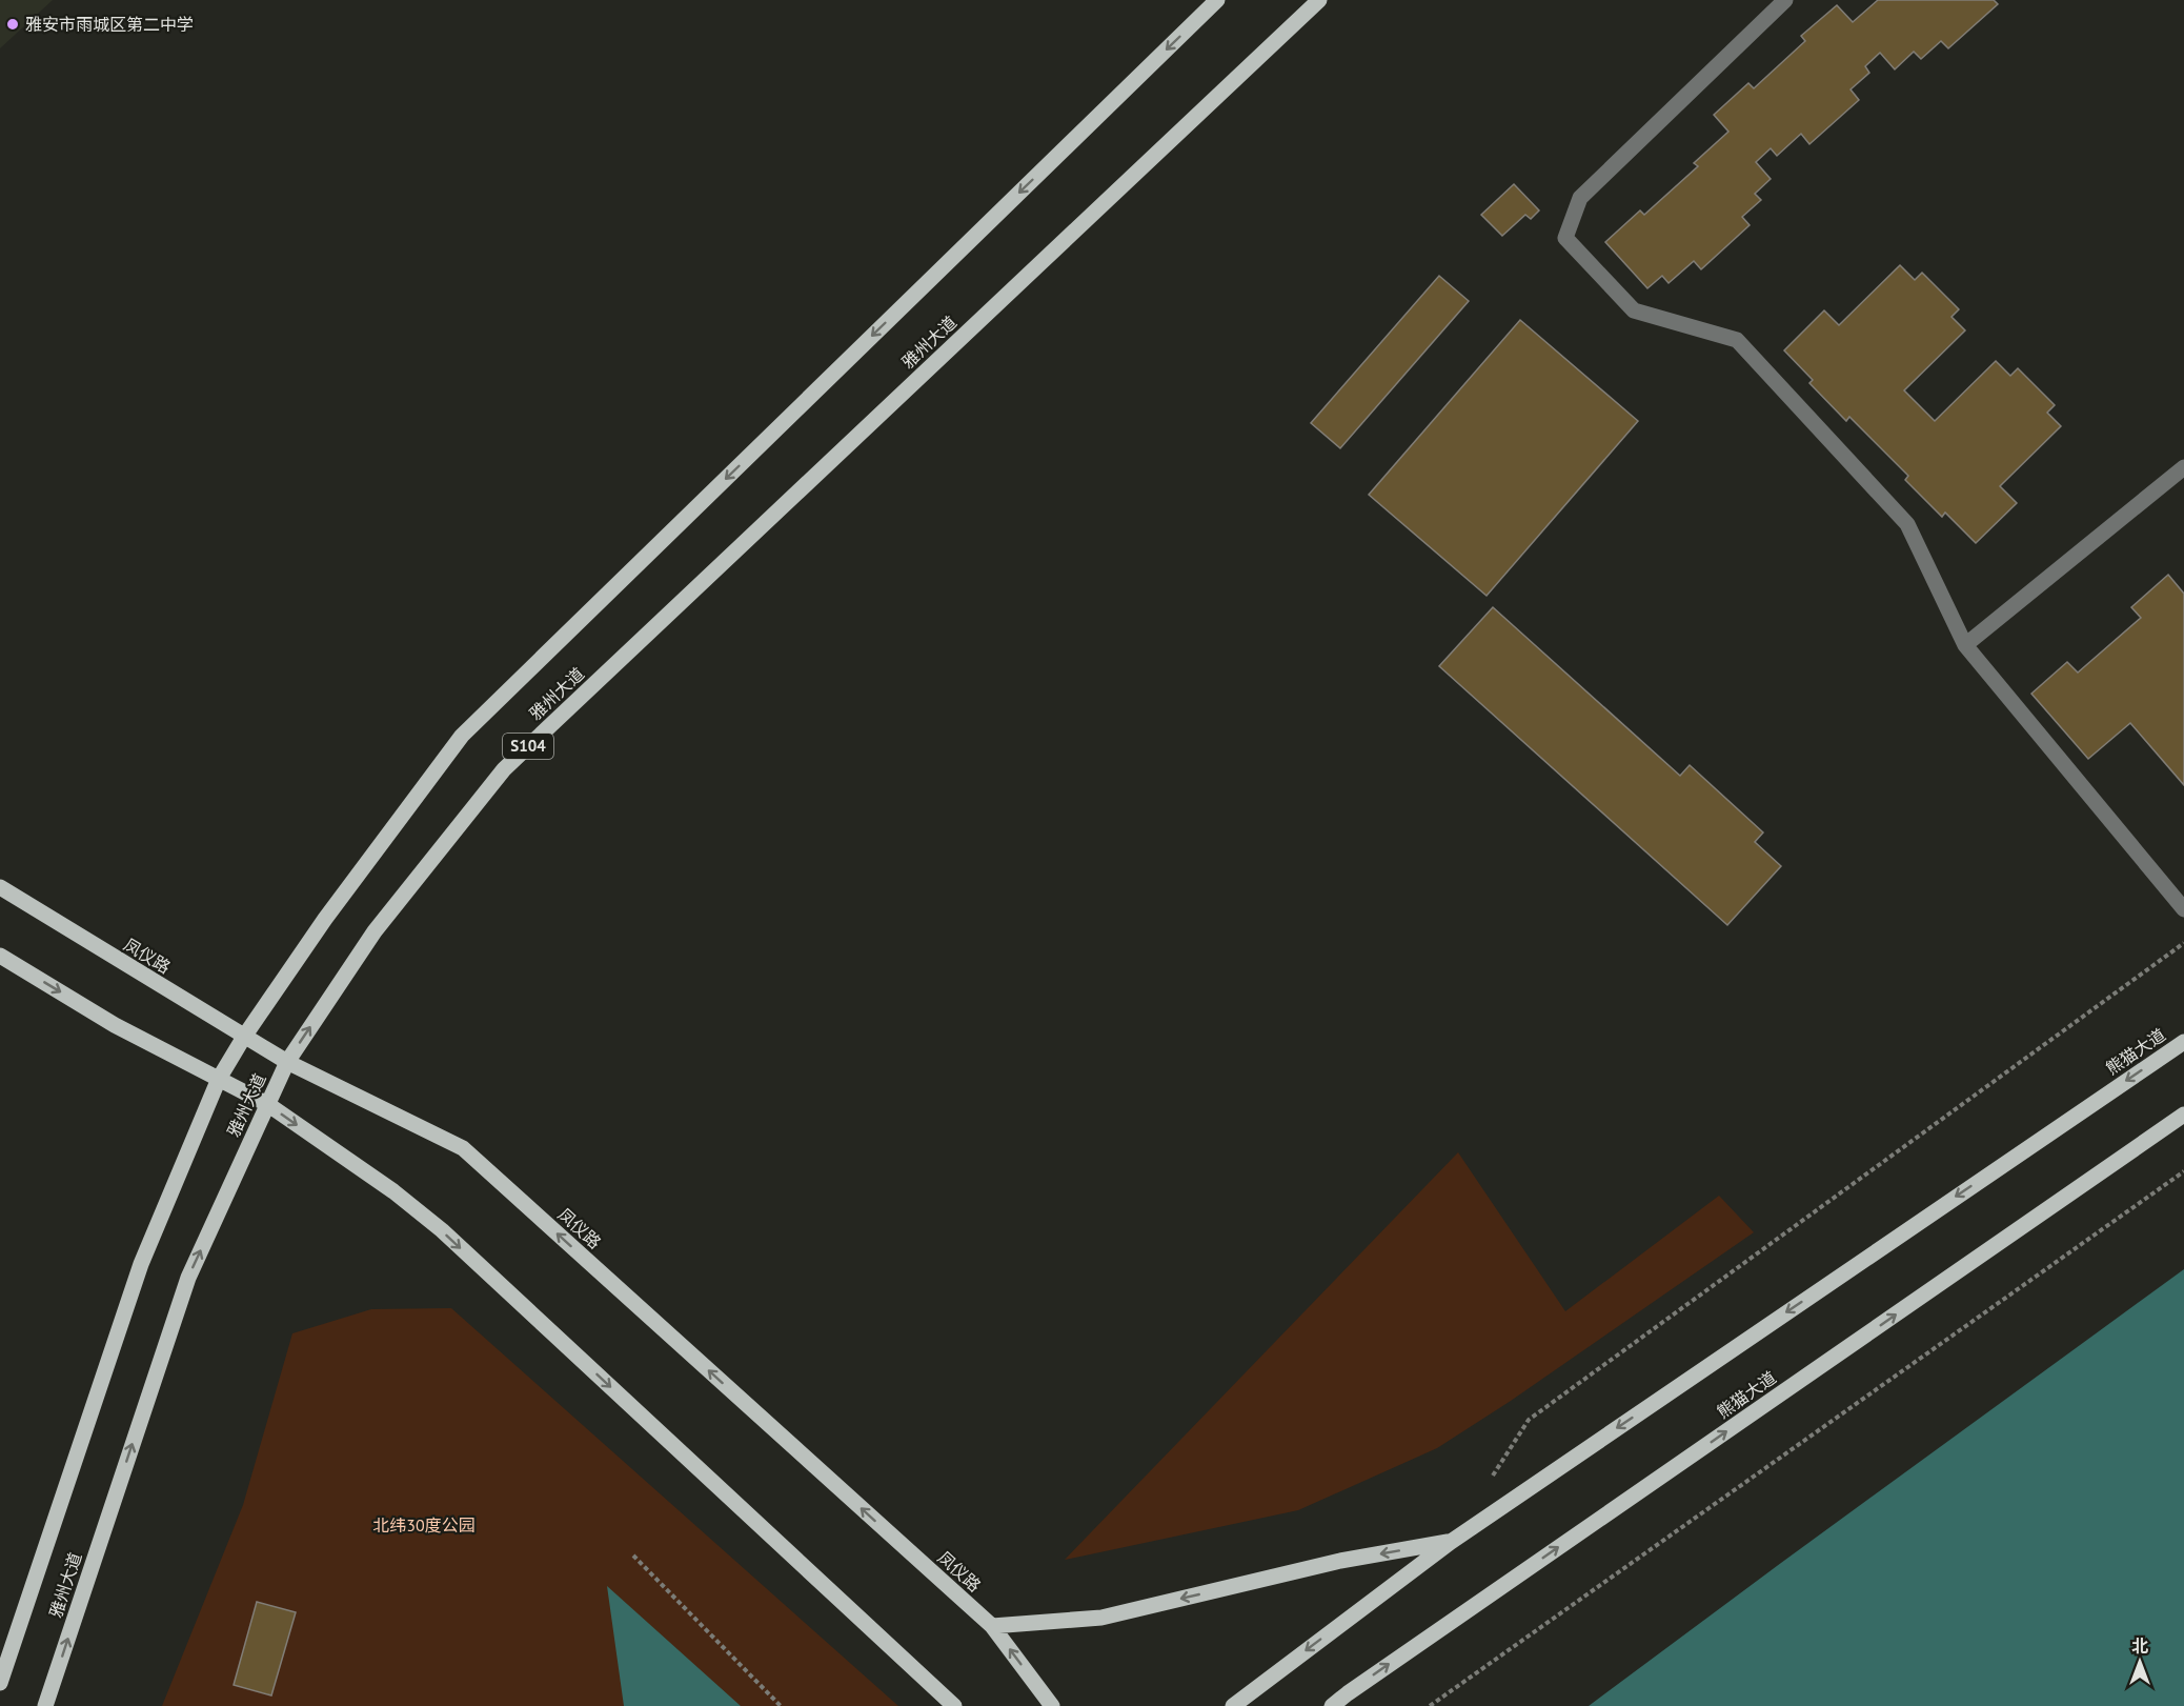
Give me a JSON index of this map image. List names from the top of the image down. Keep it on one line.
{"streets":{"main road":["雅州大道","S104","凤仪路","熊猫大道"]},"crossings":[["雅州大道","凤仪路"]],"parks":["北纬30度公园"],"places":["雅安市雨城区第二中学"],"north":"top"}
